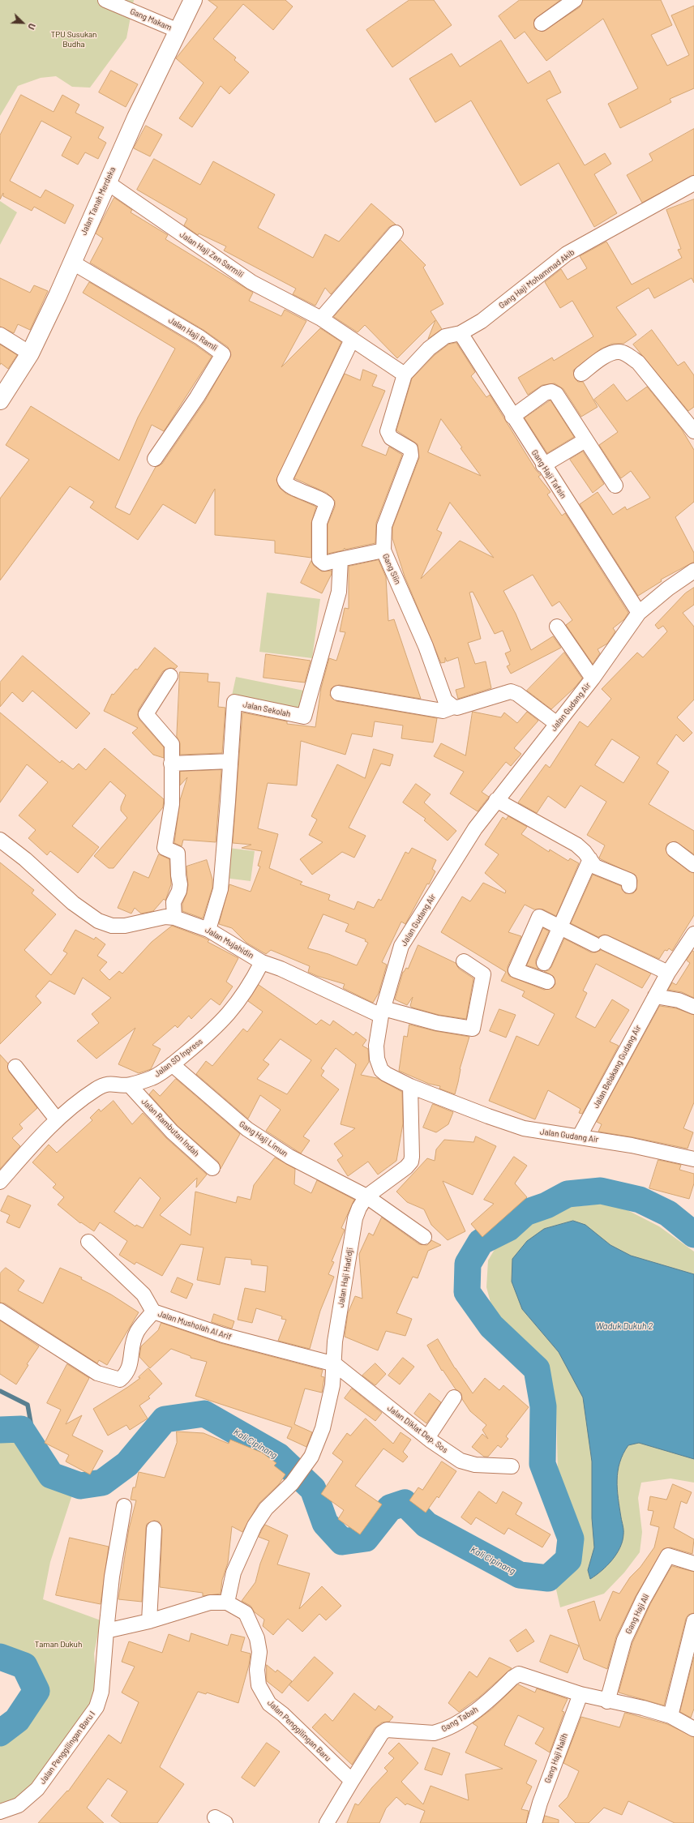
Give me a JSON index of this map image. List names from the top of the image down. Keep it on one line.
{"streets":{"street":["Gang Makam","Jalan Tanah Merdeka","Jalan Haji Zen Sarmili","Gang Haji Mohammad Akib","Jalan Haji Ramli","Gang Haji Tafsin","Gang Siin","Jalan Gudang Air","Jalan Sekolah","Jalan Mujahidin","Jalan SD Inpress","Jalan Belakang Gudang Air","Jalan Rambutan Indah","Gang Haji Limun","Jalan Haji Hadidji","Jalan Musholah Al Arif","Jalan Diklat Dep. Sos","Gang Haji Ali","Gang Tabah","Jalan Penggilingan Baru","Jalan Penggilingan Baru I","Gang Haji Nalih"]},"crossings":[["Gang Makam","Jalan Tanah Merdeka"],["Jalan Tanah Merdeka","Jalan Haji Zen Sarmili"],["Jalan Tanah Merdeka","Jalan Haji Ramli"],["Jalan Haji Zen Sarmili","Gang Haji Mohammad Akib"],["Jalan Haji Zen Sarmili","Gang Siin"],["Gang Haji Mohammad Akib","Gang Haji Tafsin"],["Gang Haji Mohammad Akib","Gang Siin"],["Gang Haji Tafsin","Jalan Gudang Air"],["Jalan Gudang Air","Jalan Mujahidin"],["Jalan Gudang Air","Jalan Belakang Gudang Air"],["Jalan Gudang Air","Jalan Haji Hadidji"],["Jalan Sekolah","Jalan Mujahidin"],["Jalan Mujahidin","Jalan SD Inpress"],["Jalan SD Inpress","Jalan Rambutan Indah"],["Jalan SD Inpress","Gang Haji Limun"],["Gang Haji Limun","Jalan Haji Hadidji"],["Jalan Haji Hadidji","Jalan Musholah Al Arif"],["Jalan Haji Hadidji","Jalan Diklat Dep. Sos"],["Jalan Haji Hadidji","Jalan Penggilingan Baru"],["Jalan Musholah Al Arif","Jalan Diklat Dep. Sos"],["Gang Tabah","Jalan Penggilingan Baru"],["Gang Tabah","Gang Haji Nalih"]],"water":["Waduk Dukuh 2","Kali Cipinang"],"parks":["TPU Susukan Budha","Taman Dukuh"],"north":"bottom right"}
